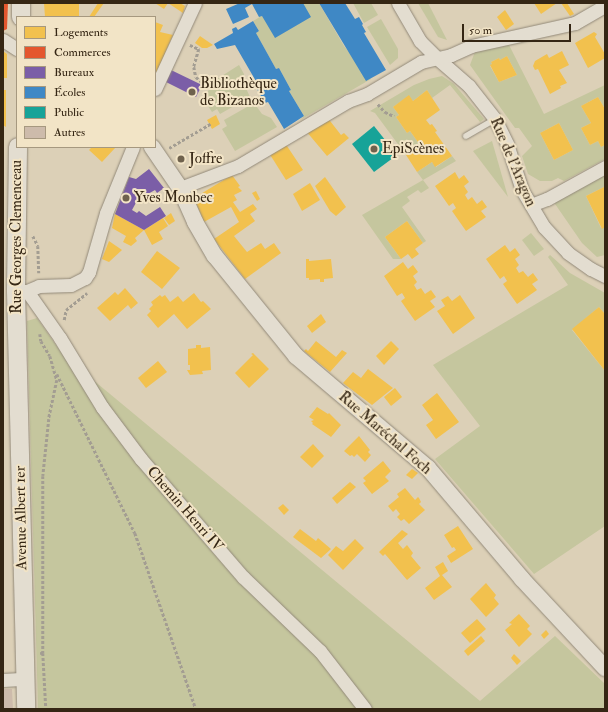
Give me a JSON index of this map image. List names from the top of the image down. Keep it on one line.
{"streets":{"main road":["Rue Georges Clemenceau","Avenue Albert 1er"],"street":["Rue de l'Aragon","Rue Maréchal Foch","Chemin Henri IV"]},"crossings":[["Rue Georges Clemenceau","Chemin Henri IV"],["Rue Georges Clemenceau","Avenue Albert 1er"]],"places":["Bibliothèque de Bizanos","EpiScènes","Joffre","Yves Monbec"],"legend":["Logements","Commerces","Bureaux","Écoles","Public","Autres"],"scale_bar":"50 m"}
